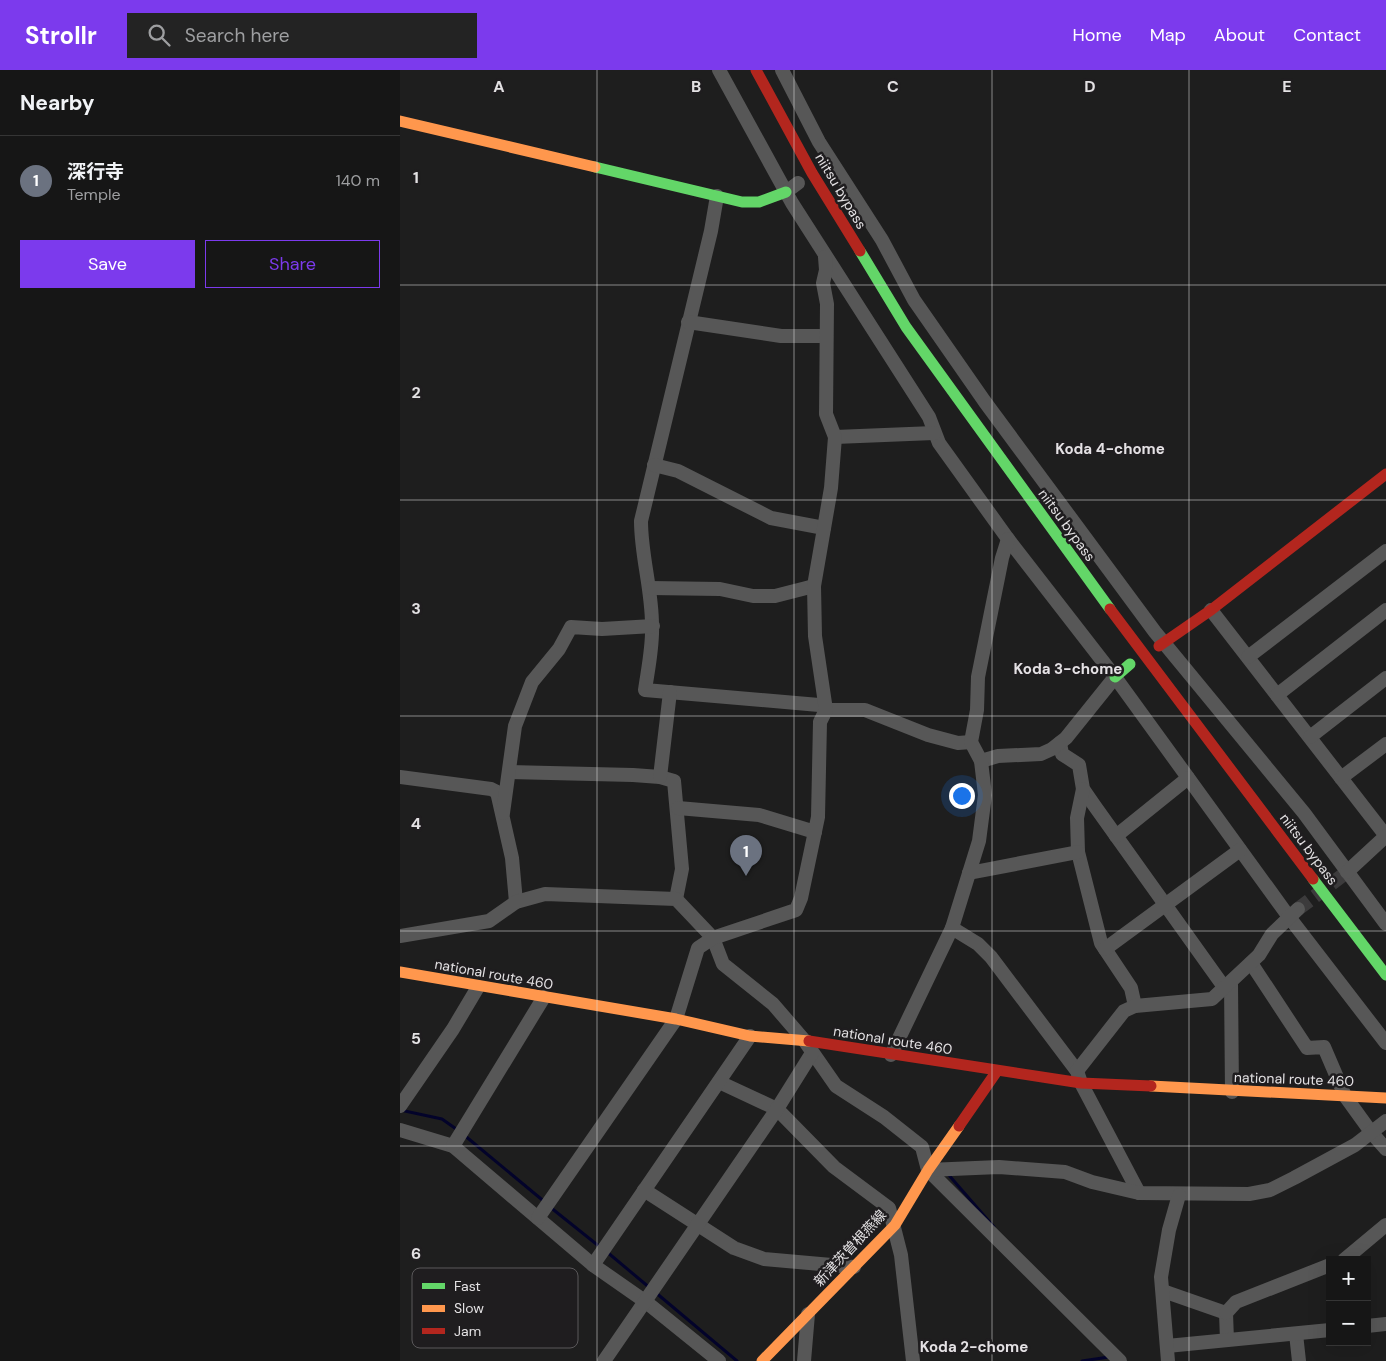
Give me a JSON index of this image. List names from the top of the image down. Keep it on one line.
{"streets":{"main road":["niitsu bypass","national route 460","新津茨曽根燕線"]},"crossings":[["national route 460","新津茨曽根燕線"]],"districts":["Koda 4-chome","Koda 3-chome","Koda 2-chome"],"legend":["Fast","Slow","Jam"],"page":{"header":"Strollr","search":"Search here","nav":["Home","Map","About","Contact"],"heading":"Nearby","list":[{"mark":"1","name":"深行寺","note":"Temple","value":"140 m"}],"buttons":["Save","Share"],"pins":"1","map_buttons":["+","−"]},"grid":{"columns":["A","B","C","D","E"],"rows":["1","2","3","4","5","6"]}}
